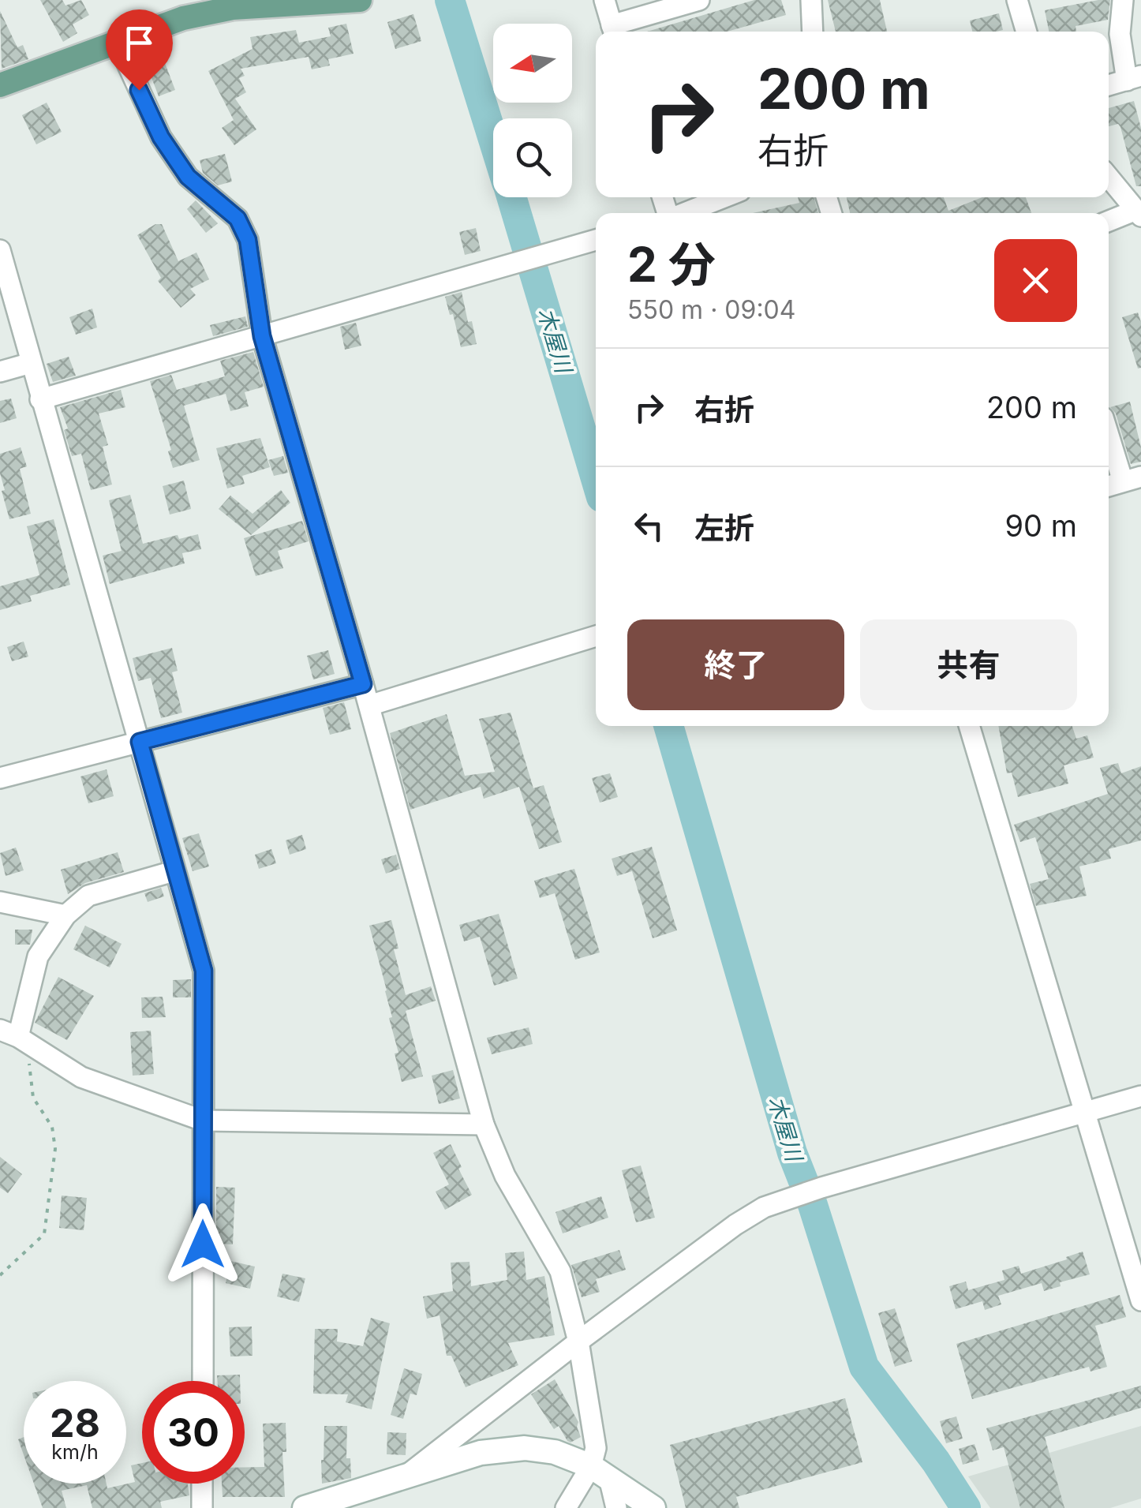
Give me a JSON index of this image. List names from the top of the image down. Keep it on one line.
{"water":["木屋川"],"north":"left","page":{"turn":["200 m","右折"],"heading":["2 分","550 m · 09:04"],"list":[{"name":"右折","value":"200 m"},{"name":"左折","value":"90 m"}],"buttons":["終了","共有"],"speed":"28 km/h","limit":"30"}}
